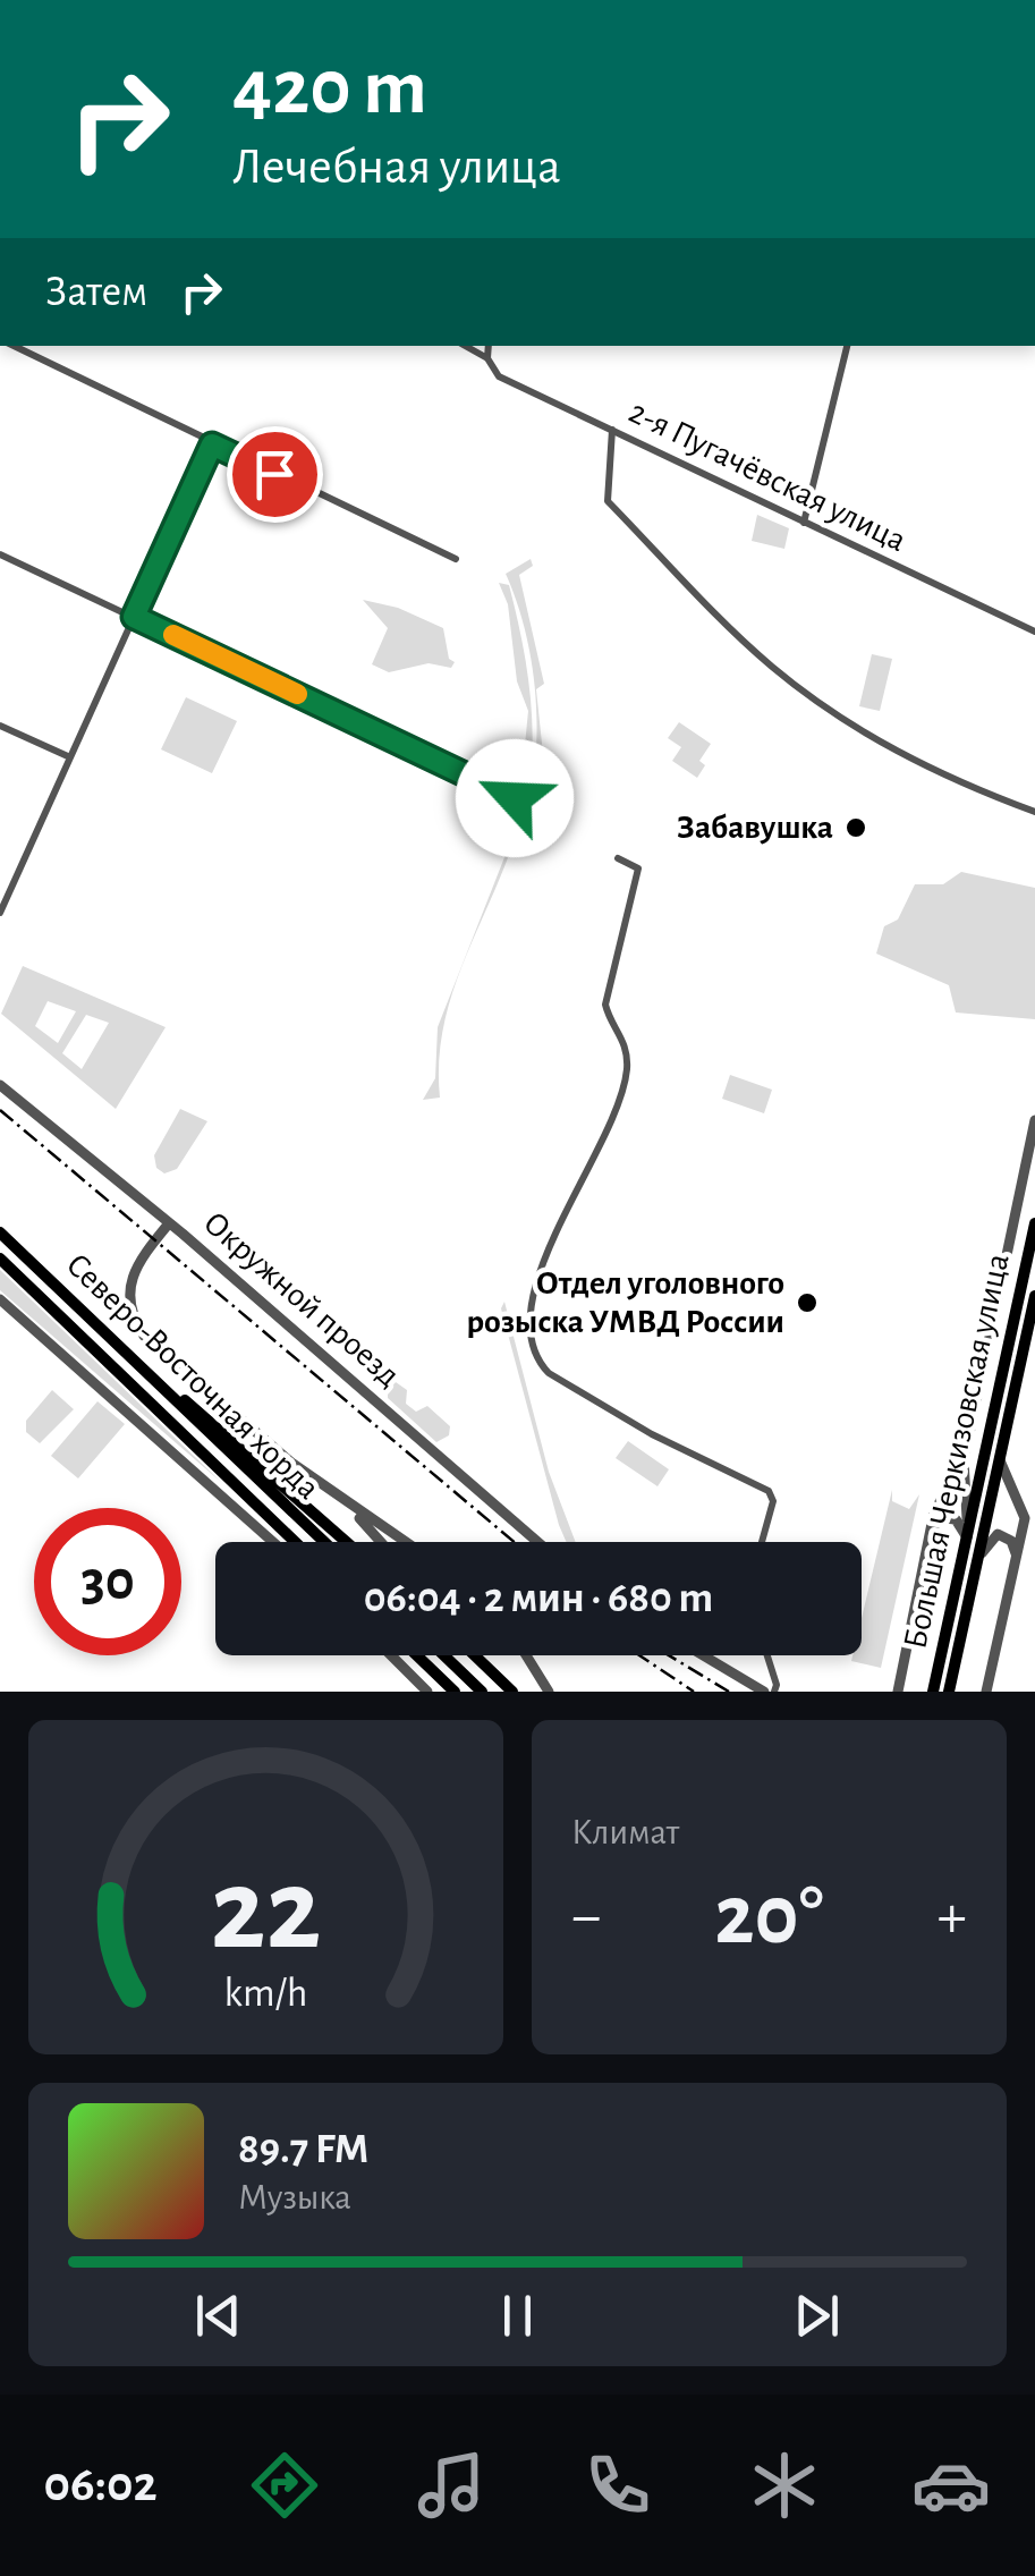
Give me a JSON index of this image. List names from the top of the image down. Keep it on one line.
{"streets":{"main road":["Северо-Восточная хорда","Большая Черкизовская улица"],"street":["2-я Пугачёвская улица","Окружной проезд"]},"places":["Забавушка","Отдел уголовного розыска УМВД России"],"page":{"turn":["420 m","Лечебная улица"],"then":"Затем","limit":"30","trip":"06:04 · 2 мин · 680 m","tile":"Климат","heat":["−","20°","+"],"song":["89.7 FM","Музыка"],"tabs":"06:02","gauge":["22","km/h"]}}
